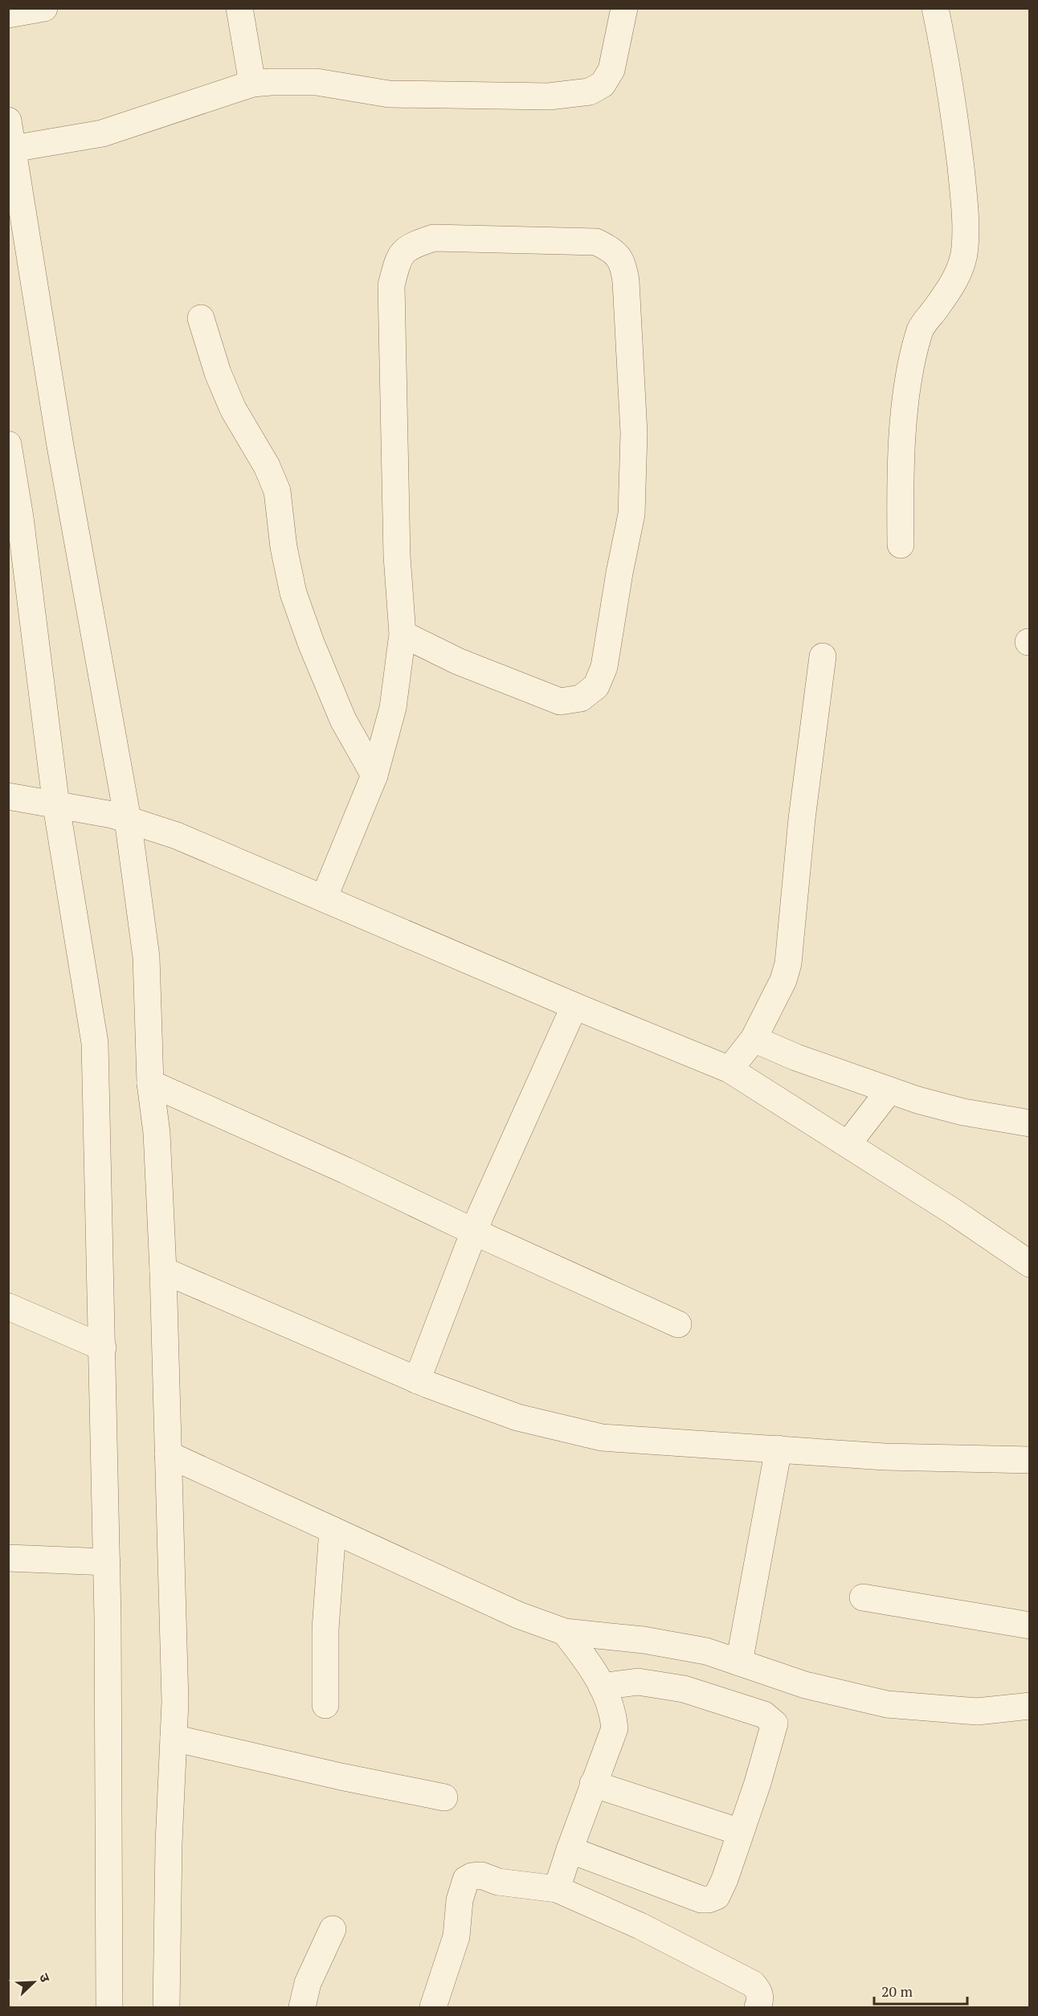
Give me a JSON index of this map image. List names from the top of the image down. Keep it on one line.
{"scale_bar":"20 m","north":"top right"}
